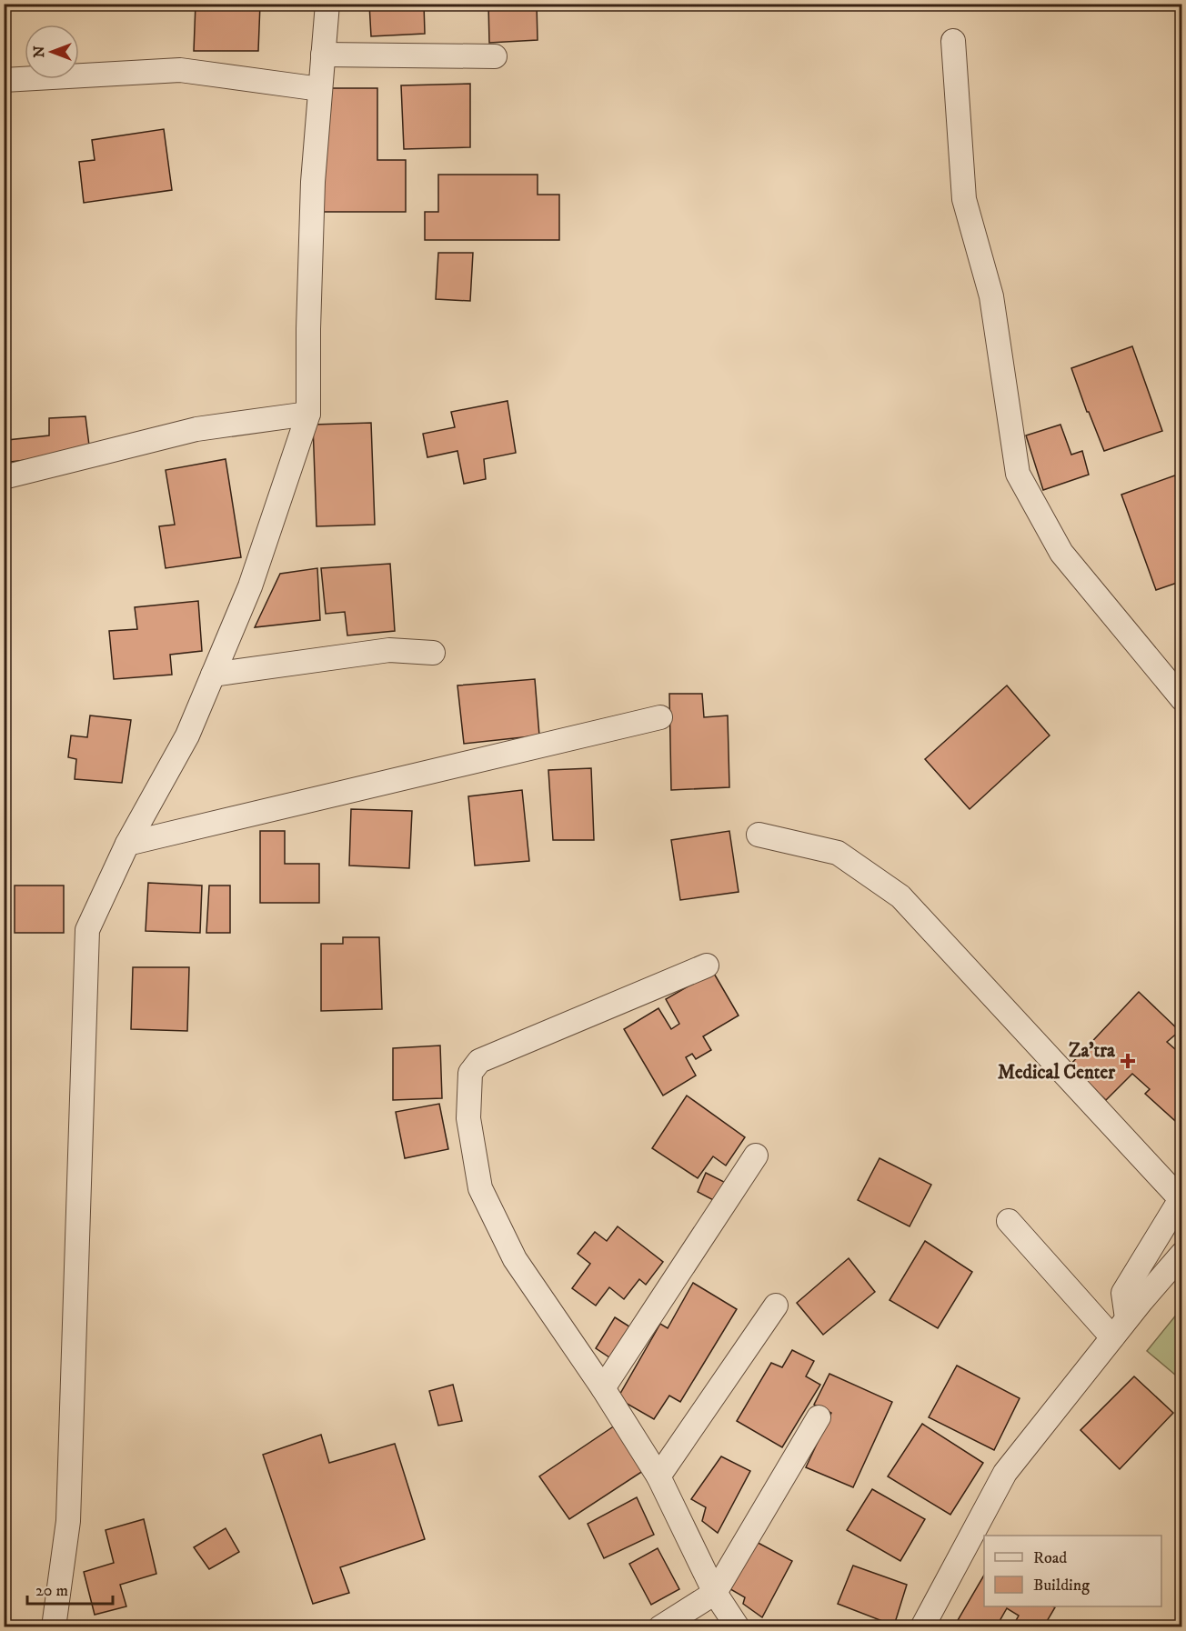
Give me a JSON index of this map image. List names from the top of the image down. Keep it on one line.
{"places":{"health":["Za'tra Medical Center"]},"legend":["Road","Building"],"scale_bar":"20 m","north":"left"}
